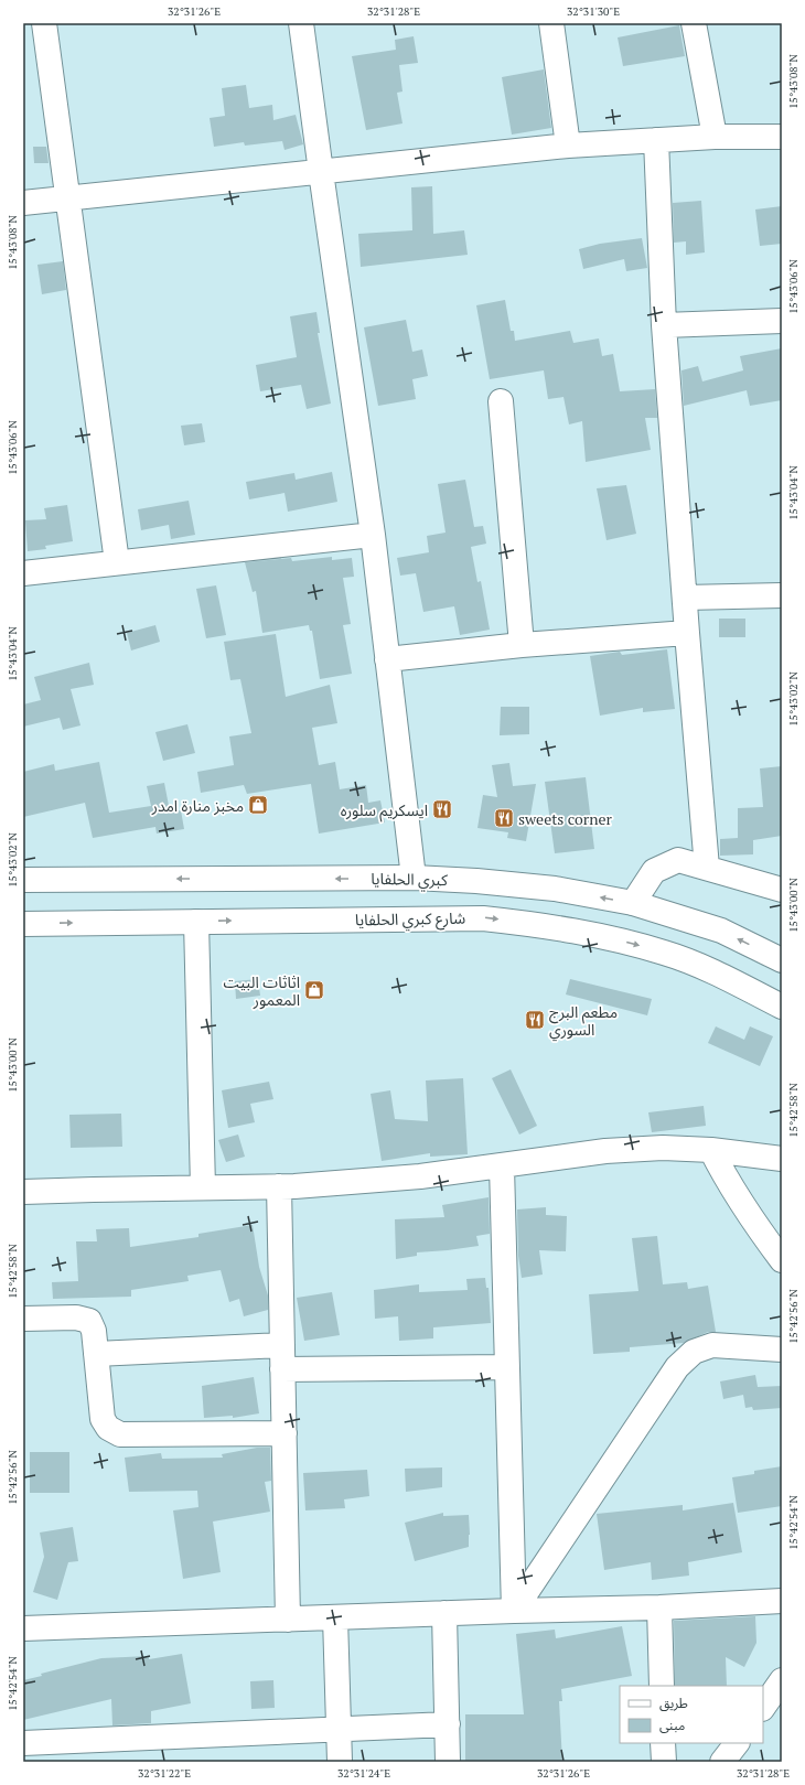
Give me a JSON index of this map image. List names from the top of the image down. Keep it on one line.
{"streets":{"street":["كبري الحلفايا","شارع كبري الحلفايا"]},"one_way":["كبري الحلفايا","شارع كبري الحلفايا"],"places":{"shop":["مخبز منارة امدر","اثاثات البيت المعمور"],"restaurant":["ايسكريم سلوره","sweets corner","مطعم البرج السوري"]},"legend":["طريق","مبنى"],"coordinates":["32°31'26\"E","32°31'28\"E","32°31'30\"E","15°43'08\"N","15°43'06\"N","15°43'04\"N","15°43'02\"N","15°43'00\"N","15°42'58\"N","15°42'56\"N","15°42'54\"N","32°31'22\"E","32°31'24\"E"]}
